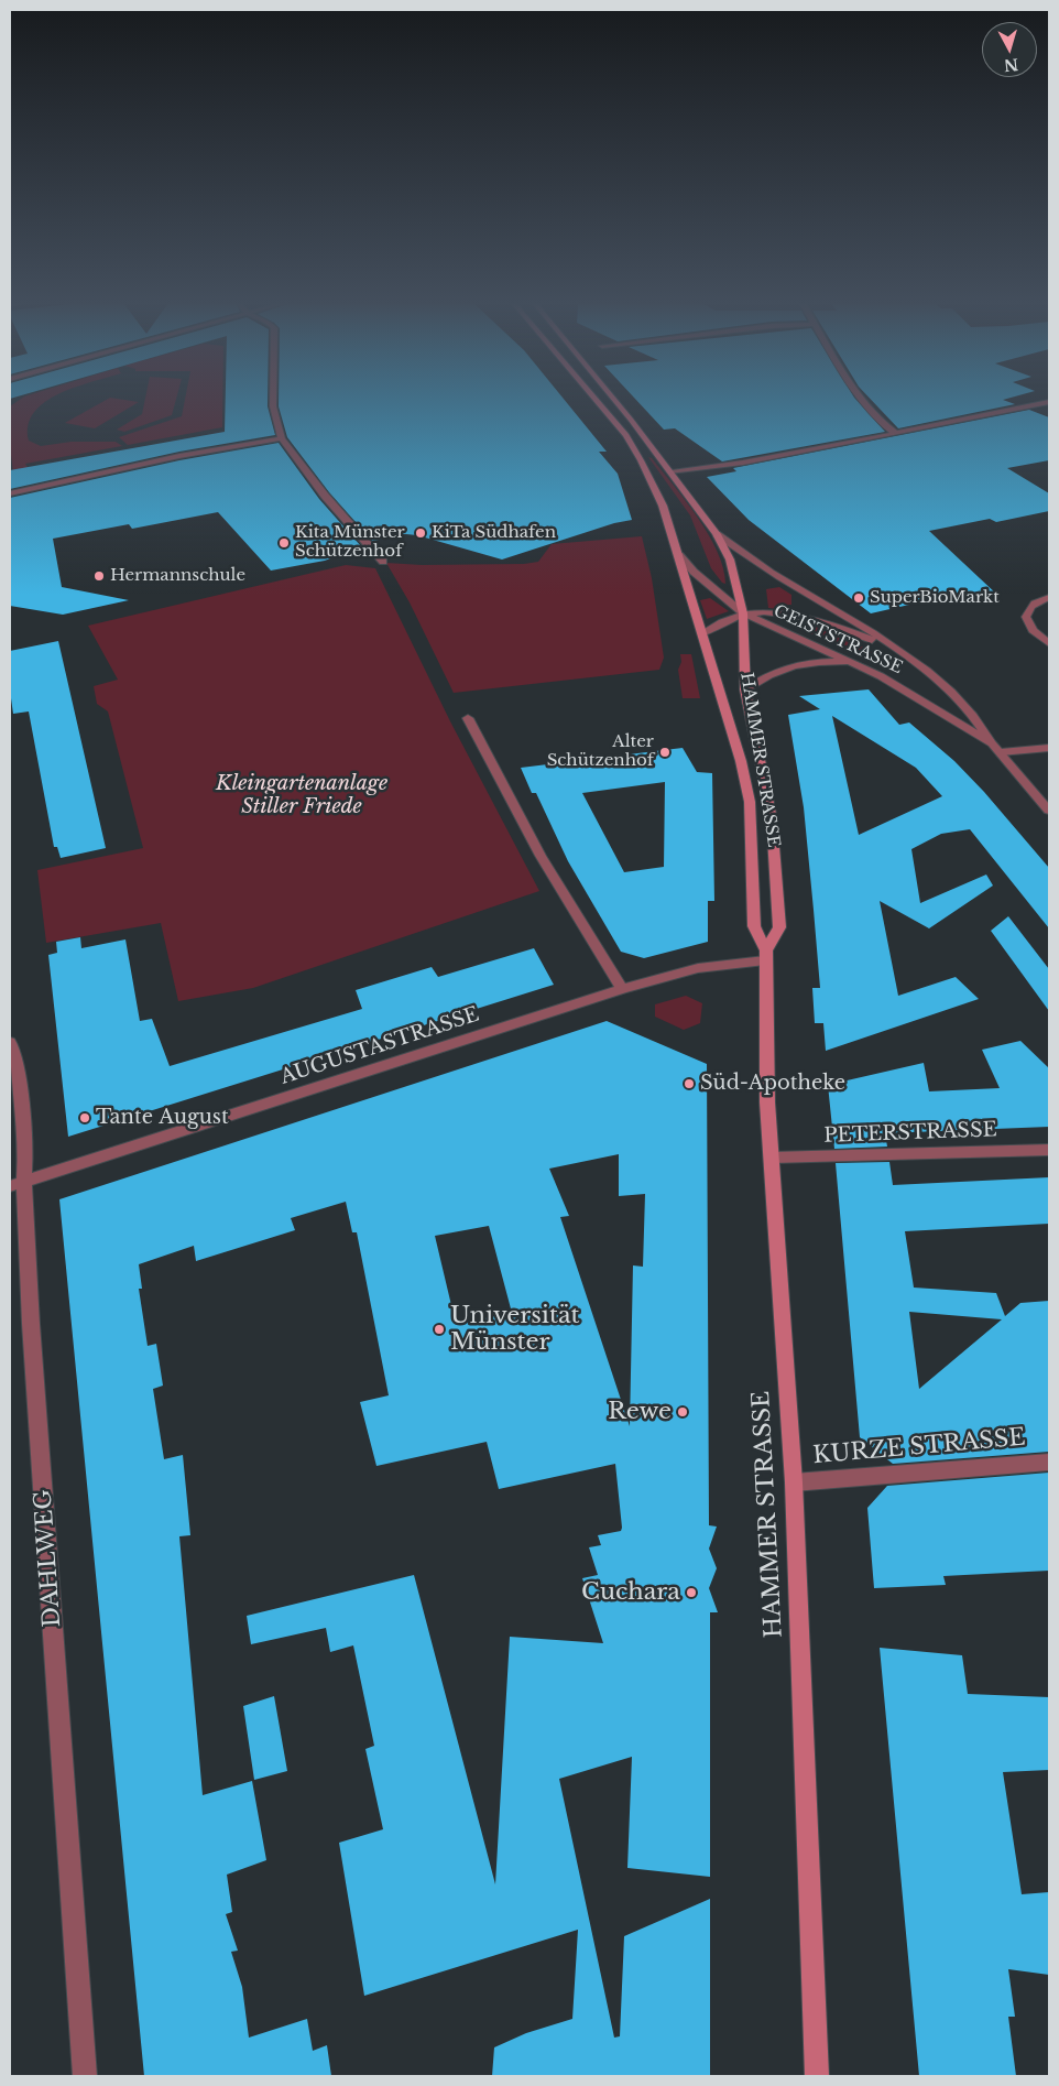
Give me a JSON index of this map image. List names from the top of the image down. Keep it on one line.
{"streets":{"main road":["HAMMER STRASSE"],"street":["GEISTSTRASSE","AUGUSTASTRASSE","PETERSTRASSE","KURZE STRASSE","DAHLWEG"]},"crossings":[["GEISTSTRASSE","HAMMER STRASSE"],["HAMMER STRASSE","AUGUSTASTRASSE"],["HAMMER STRASSE","PETERSTRASSE"],["HAMMER STRASSE","KURZE STRASSE"],["AUGUSTASTRASSE","DAHLWEG"]],"parks":["Kleingartenanlage Stiller Friede"],"places":["KiTa Südhafen","Kita Münster Schützenhof","Hermannschule","SuperBioMarkt","Alter Schützenhof","Süd-Apotheke","Tante August","Universität Münster","Rewe","Cuchara"],"north":"bottom"}
